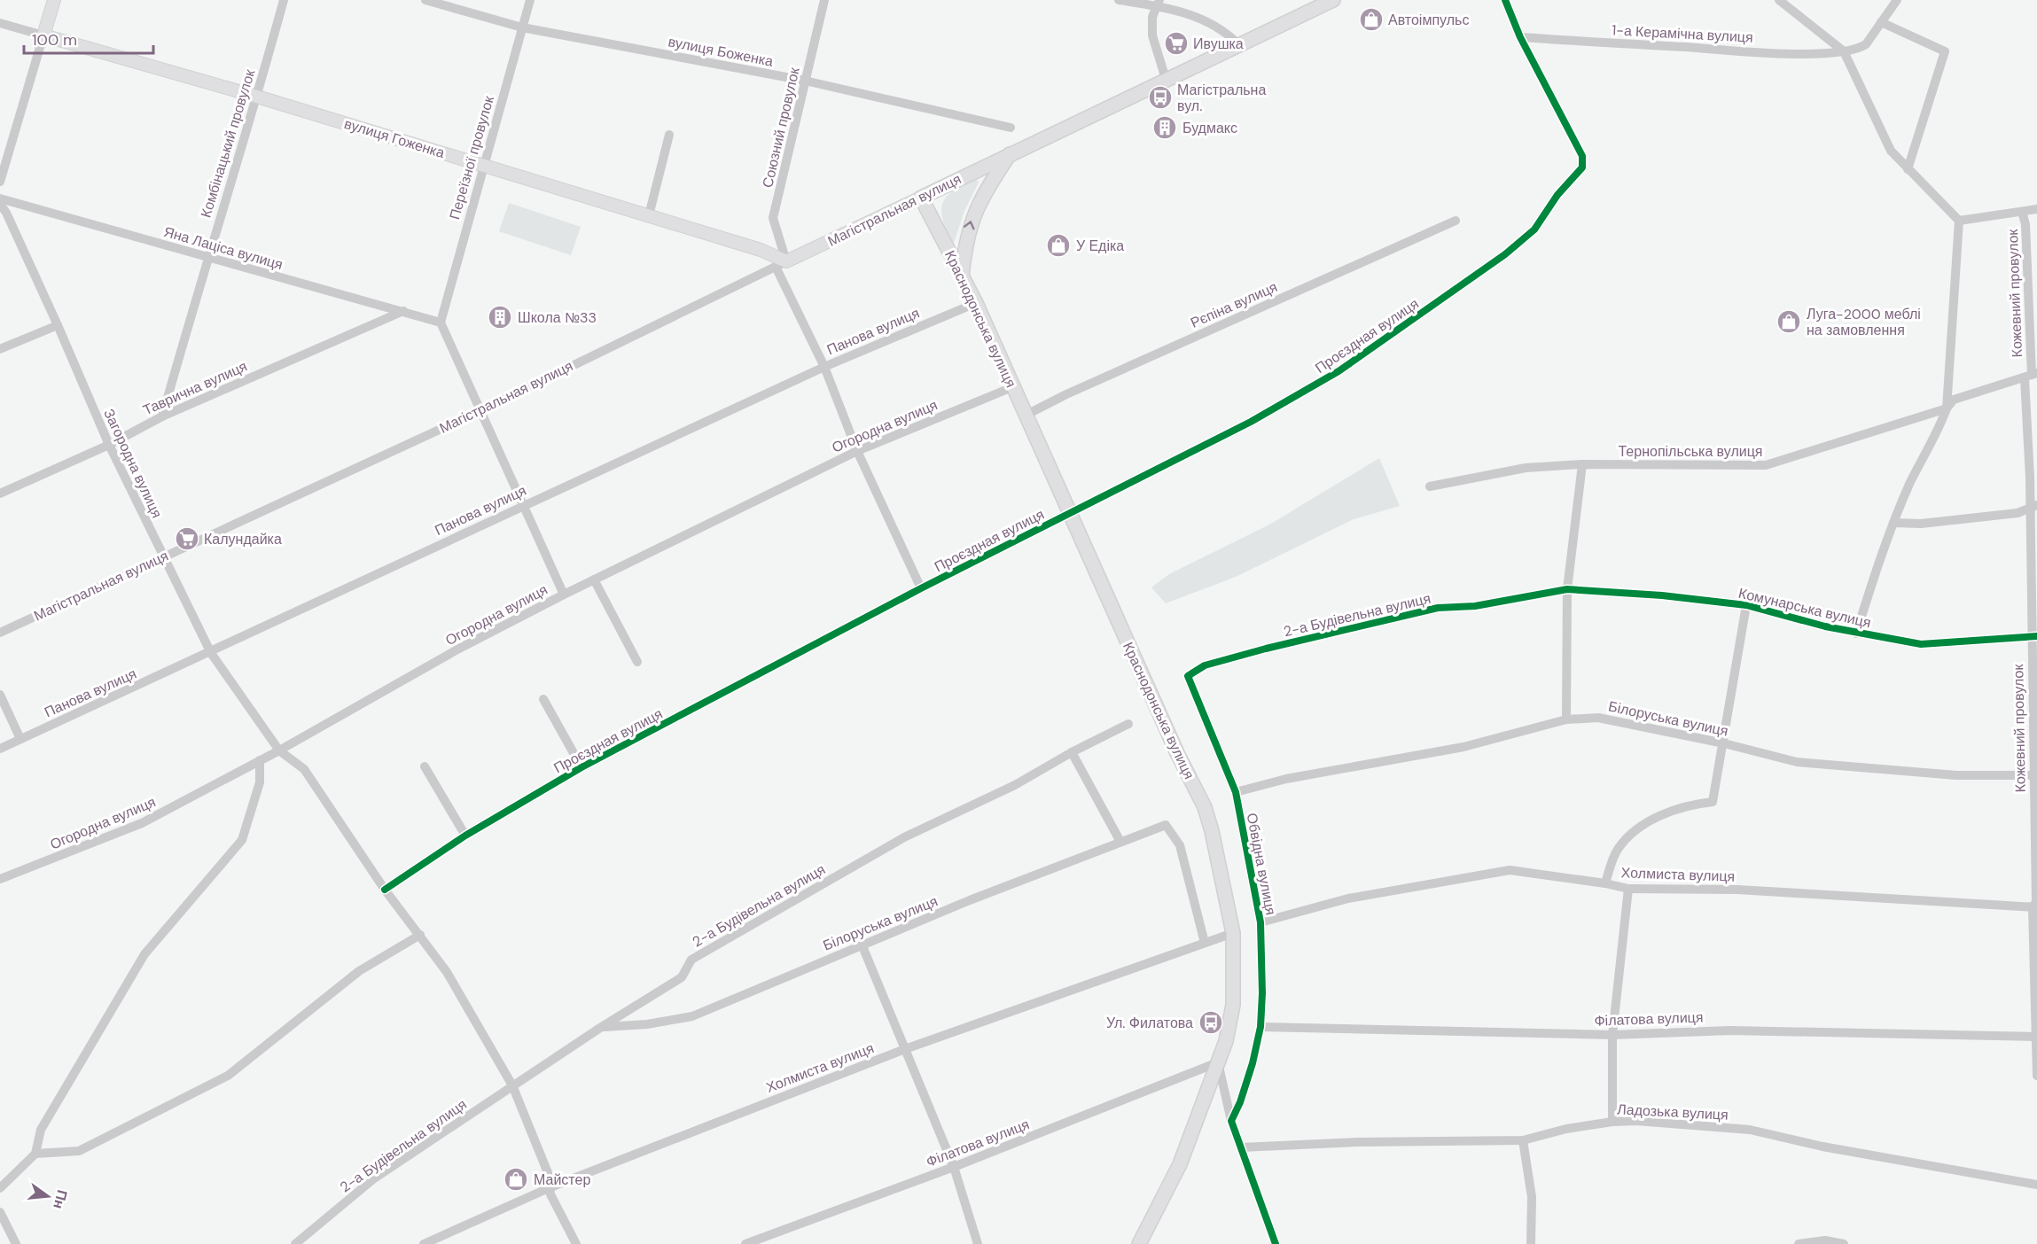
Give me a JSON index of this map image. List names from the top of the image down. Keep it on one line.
{"streets":{"main road":["Магістральная вулиця","Краснодонська вулиця"],"street":["1-а Керамічна вулиця","вулиця Боженка","Союзний провулок","вулиця Гоженка","Комбінацький провулок","Переїзної провулок","Яна Лаціса вулиця","Кожевний провулок","Рєпіна вулиця","Панова вулиця","Проєздная вулиця","Таврична вулиця","Огородна вулиця","Тернопільська вулиця","Загородна вулиця","Комунарська вулиця","2-а Будівельна вулиця","Білоруська вулиця","Обвідна вулиця","Холмиста вулиця","Філатова вулиця","Ладозька вулиця"]},"crossings":[["1-а Керамічна вулиця","Проєздная вулиця"],["вулиця Боженка","Союзний провулок"],["вулиця Боженка","Переїзної провулок"],["Союзний провулок","вулиця Гоженка"],["Союзний провулок","Магістральная вулиця"],["Союзний провулок","Панова вулиця"],["Союзний провулок","Проєздная вулиця"],["Союзний провулок","Огородна вулиця"],["вулиця Гоженка","Комбінацький провулок"],["вулиця Гоженка","Переїзної провулок"],["вулиця Гоженка","Магістральная вулиця"],["Комбінацький провулок","Яна Лаціса вулиця"],["Комбінацький провулок","Таврична вулиця"],["Переїзної провулок","Яна Лаціса вулиця"],["Магістральная вулиця","Краснодонська вулиця"],["Магістральная вулиця","Загородна вулиця"],["Яна Лаціса вулиця","Таврична вулиця"],["Кожевний провулок","Тернопільська вулиця"],["Кожевний провулок","Комунарська вулиця"],["Кожевний провулок","Білоруська вулиця"],["Кожевний провулок","Холмиста вулиця"],["Кожевний провулок","Філатова вулиця"],["Рєпіна вулиця","Краснодонська вулиця"],["Краснодонська вулиця","Панова вулиця"],["Краснодонська вулиця","Проєздная вулиця"],["Краснодонська вулиця","Огородна вулиця"],["Краснодонська вулиця","Холмиста вулиця"],["Краснодонська вулиця","Філатова вулиця"],["Панова вулиця","Загородна вулиця"],["Проєздная вулиця","Загородна вулиця"],["Таврична вулиця","Загородна вулиця"],["Огородна вулиця","Загородна вулиця"],["Загородна вулиця","2-а Будівельна вулиця"],["Загородна вулиця","Холмиста вулиця"],["Комунарська вулиця","2-а Будівельна вулиця"],["2-а Будівельна вулиця","Білоруська вулиця"],["2-а Будівельна вулиця","Обвідна вулиця"],["Білоруська вулиця","Обвідна вулиця"],["Білоруська вулиця","Холмиста вулиця"],["Обвідна вулиця","Холмиста вулиця"],["Обвідна вулиця","Філатова вулиця"]],"places":{"shop":["Автоімпульс","У Едіка","Луга-2000 меблі на замовлення","Майстер"],"supermarket":["Ивушка","Калундайка"],"bus stop":["Магістральна вул.","Ул. Филатова"],"building":["Будмакс","Школа №33"]},"scale_bar":"100 m","north":"right"}
